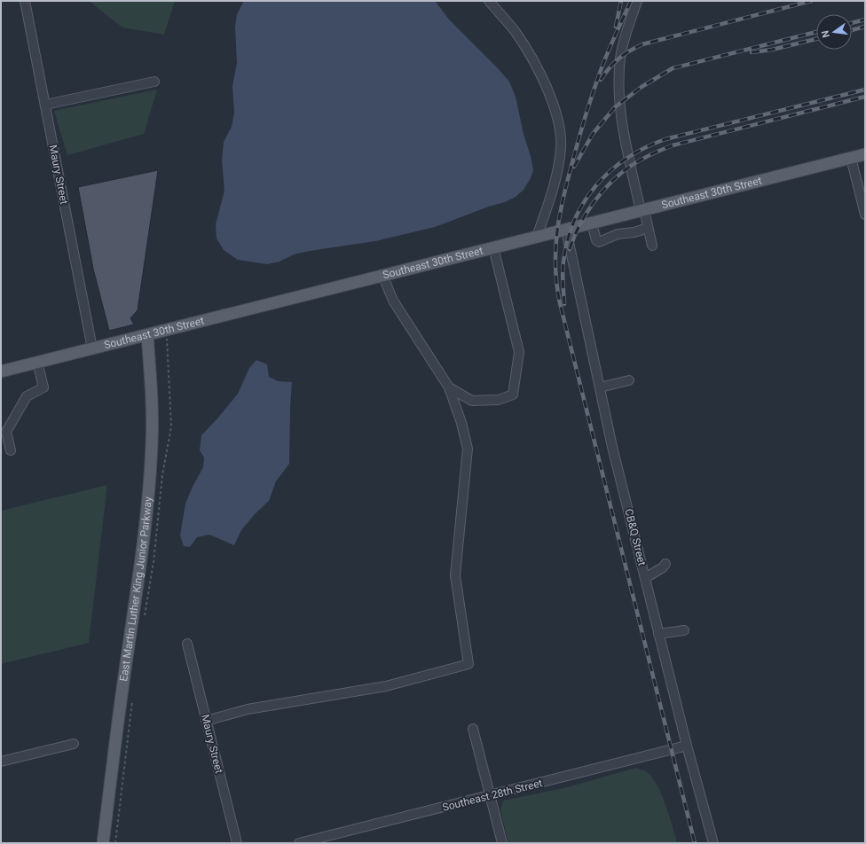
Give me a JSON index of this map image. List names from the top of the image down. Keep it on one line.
{"streets":{"main road":["Southeast 30th Street","East Martin Luther King Junior Parkway"],"street":["Maury Street","CB&Q Street","Southeast 28th Street"]},"crossings":[["Maury Street","Southeast 30th Street"],["Southeast 30th Street","CB&Q Street"],["Southeast 30th Street","East Martin Luther King Junior Parkway"],["CB&Q Street","Southeast 28th Street"]],"north":"left"}
